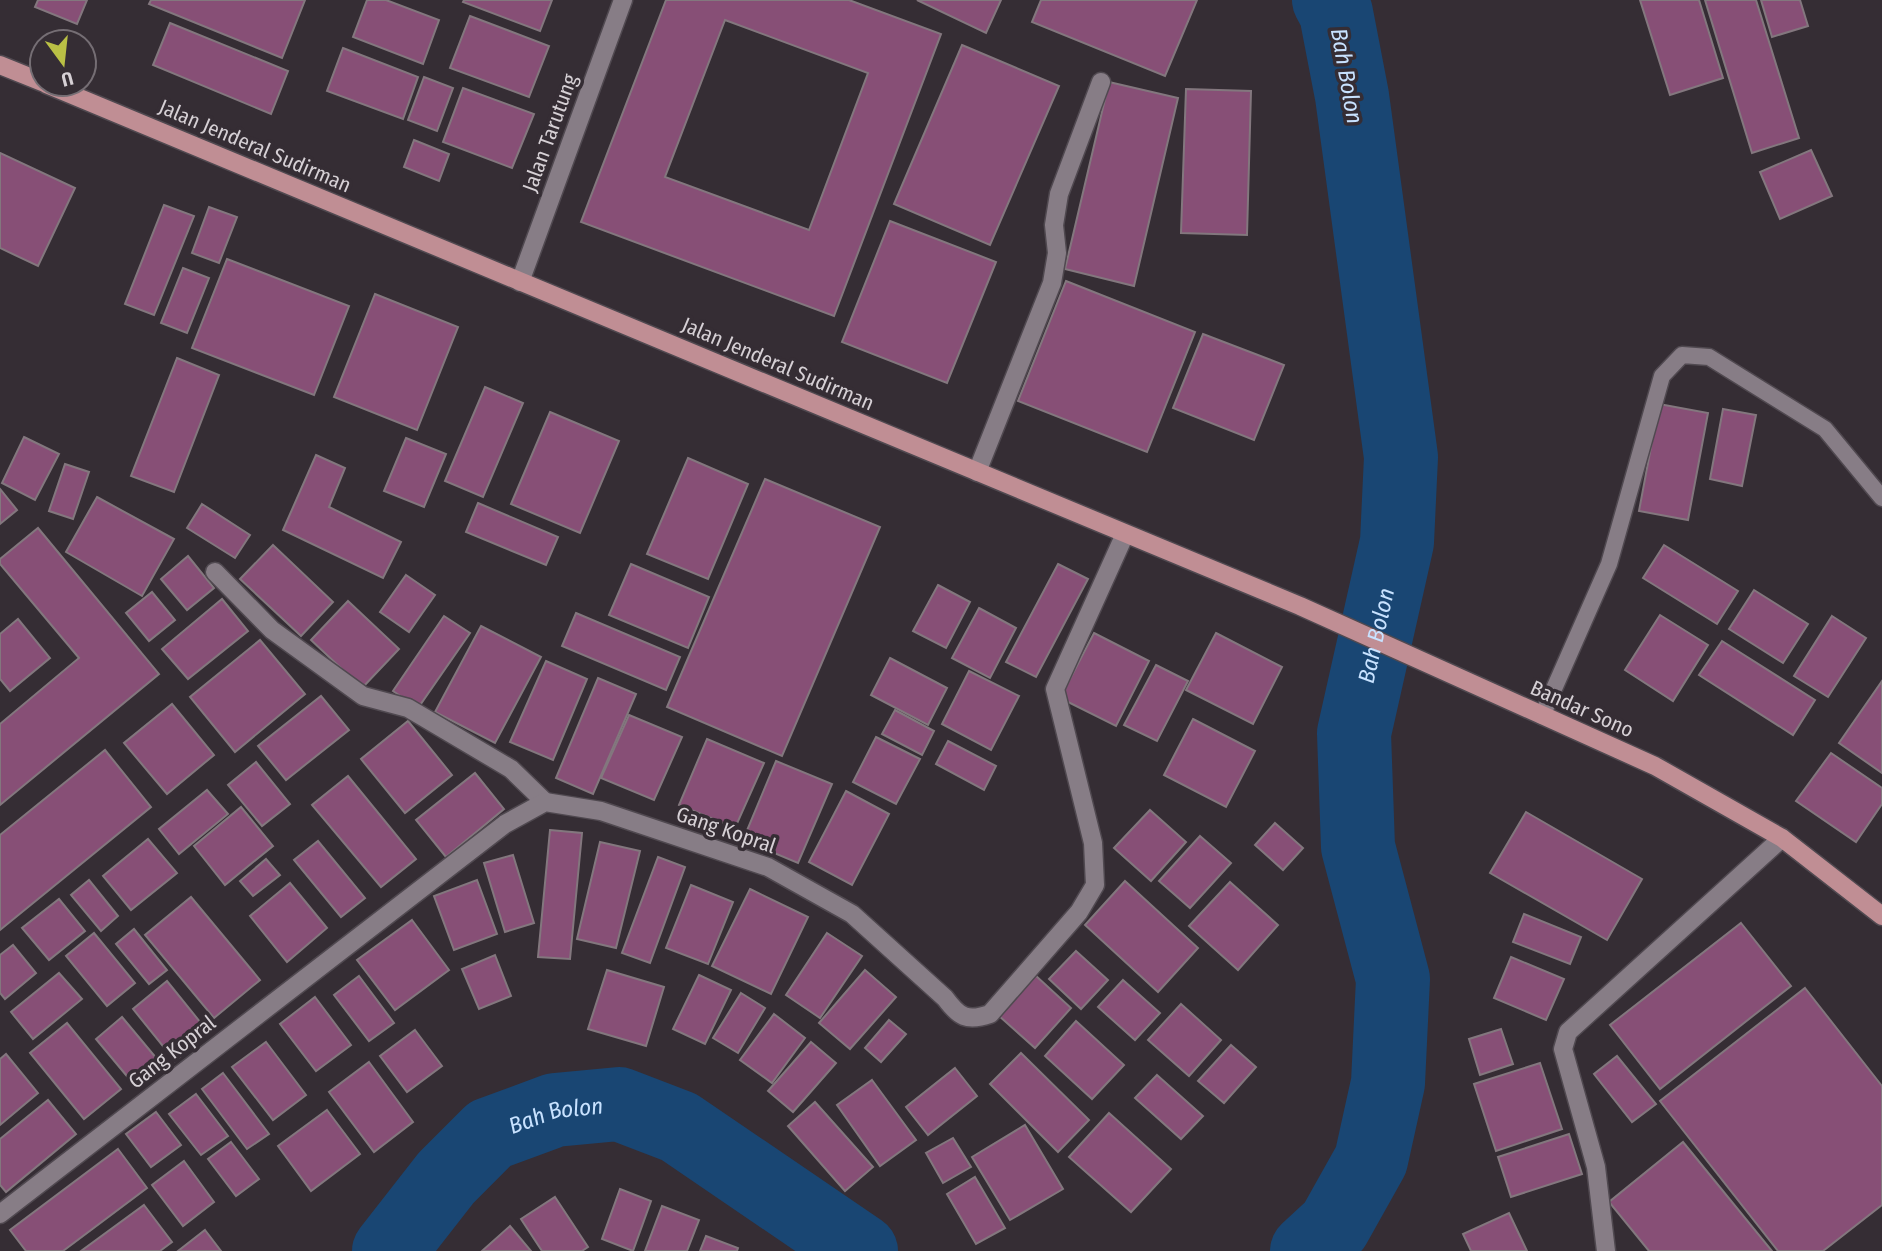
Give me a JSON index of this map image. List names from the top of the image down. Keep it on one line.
{"streets":{"main road":["Jalan Jenderal Sudirman","Bandar Sono"],"street":["Jalan Tarutung","Gang Kopral"]},"crossings":[["Jalan Tarutung","Jalan Jenderal Sudirman"],["Jalan Jenderal Sudirman","Bandar Sono"],["Jalan Jenderal Sudirman","Gang Kopral"]],"water":["Bah Bolon"],"north":"bottom"}
